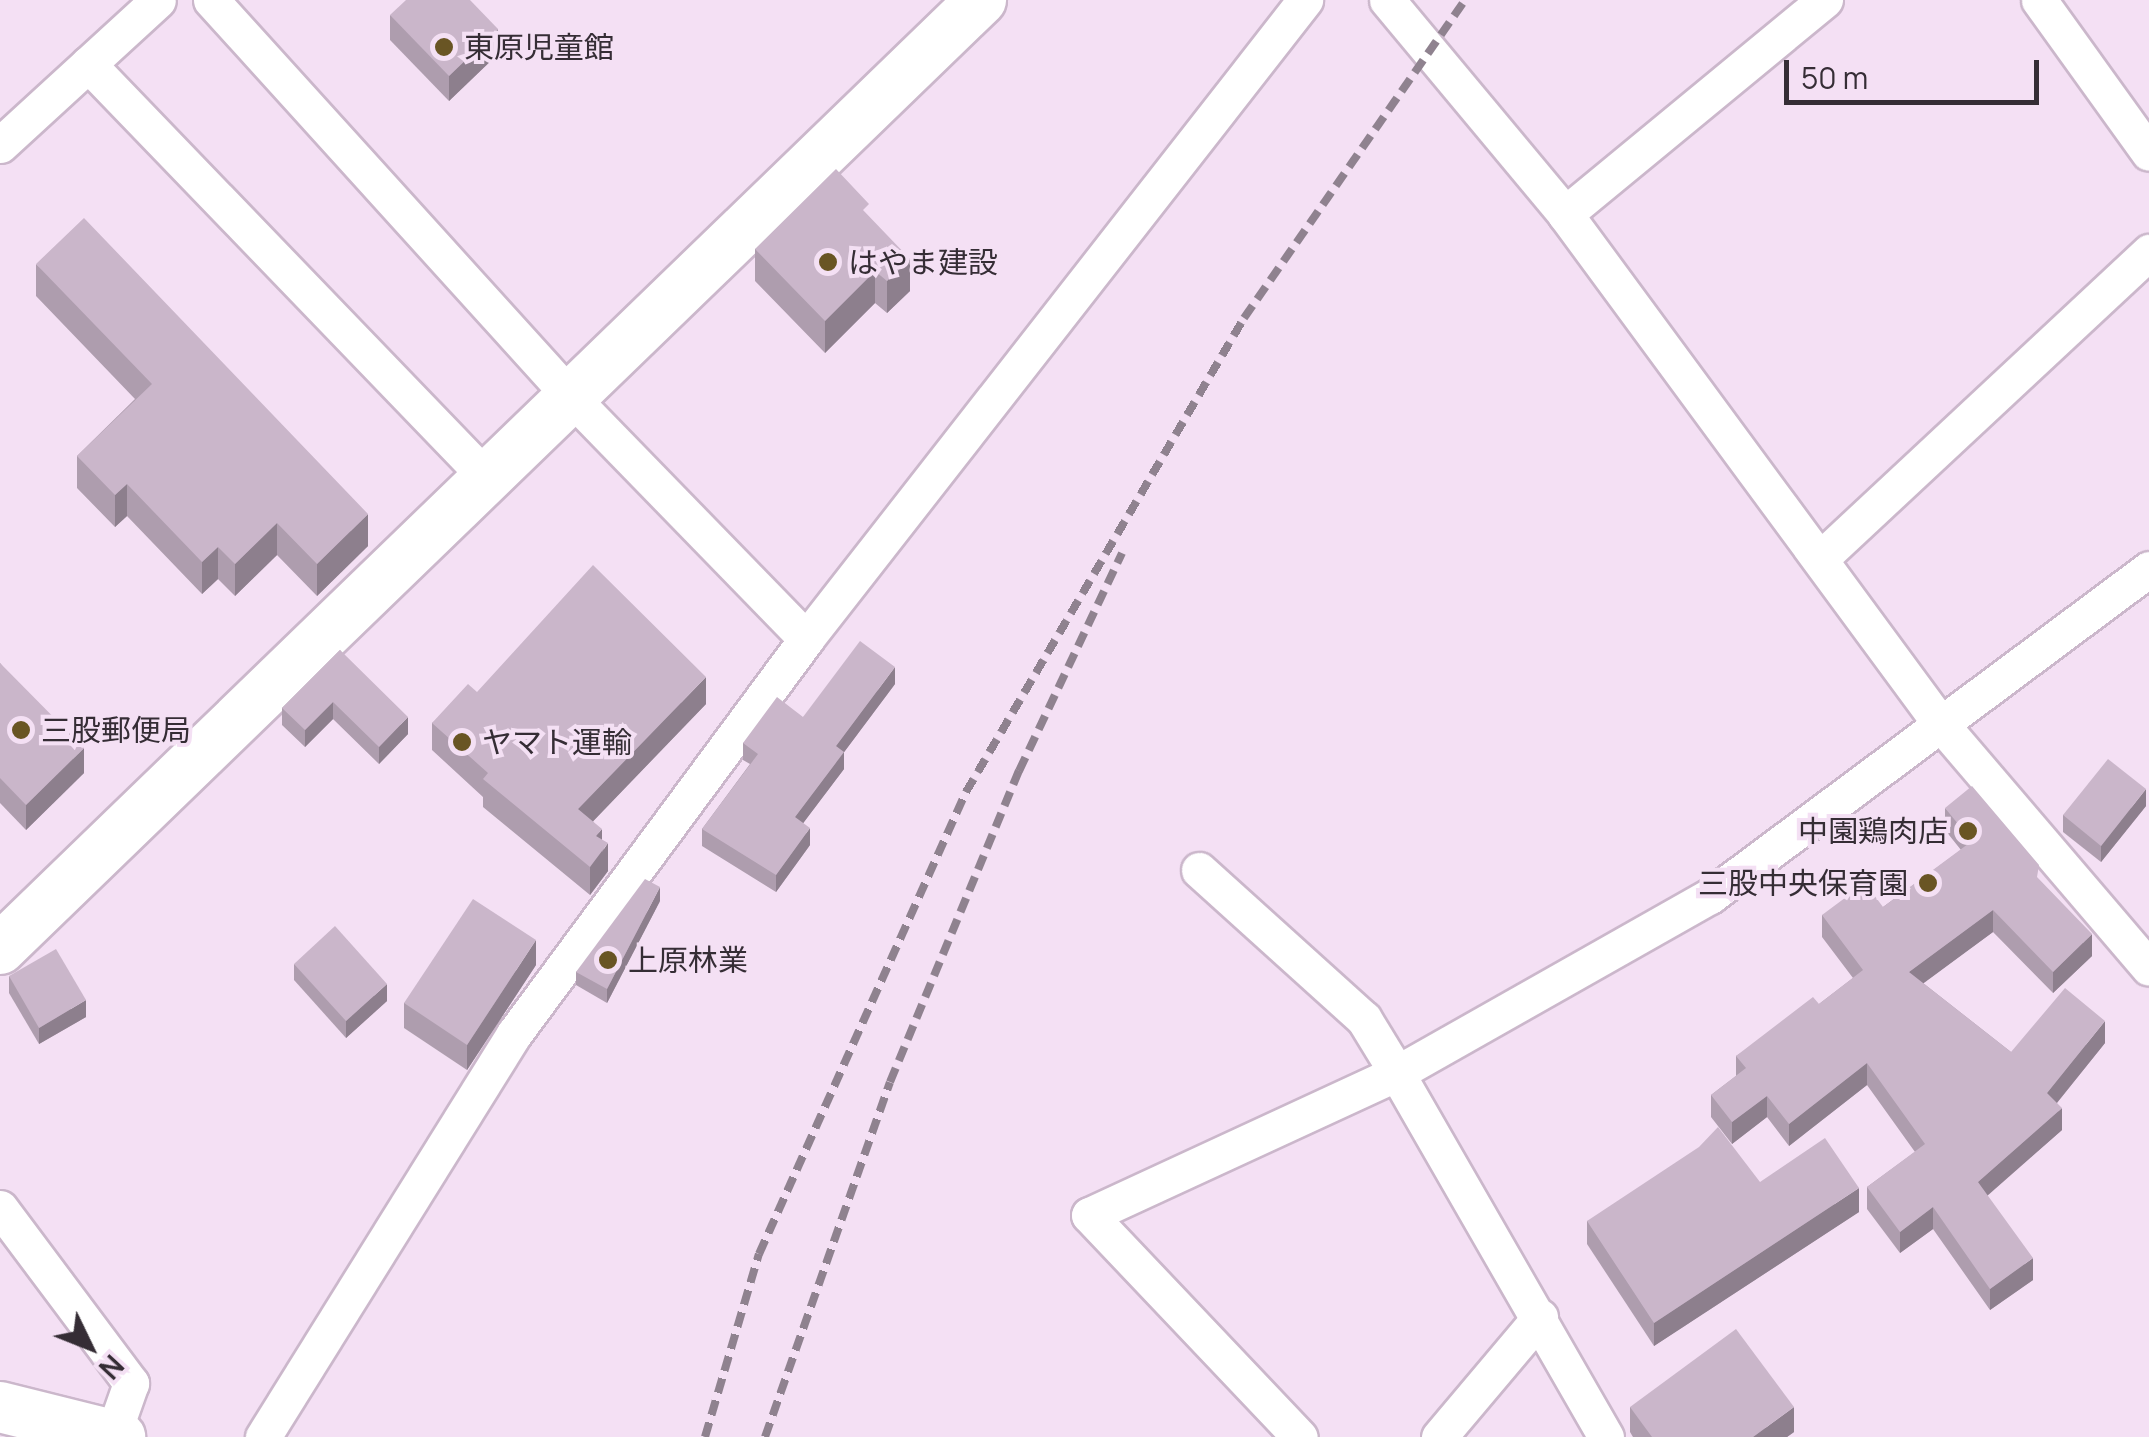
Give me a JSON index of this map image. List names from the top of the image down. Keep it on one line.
{"places":["東原児童館","はやま建設","三股郵便局","ヤマト運輸","中園鶏肉店","三股中央保育園","上原林業"],"scale_bar":"50 m","north":"bottom right"}
